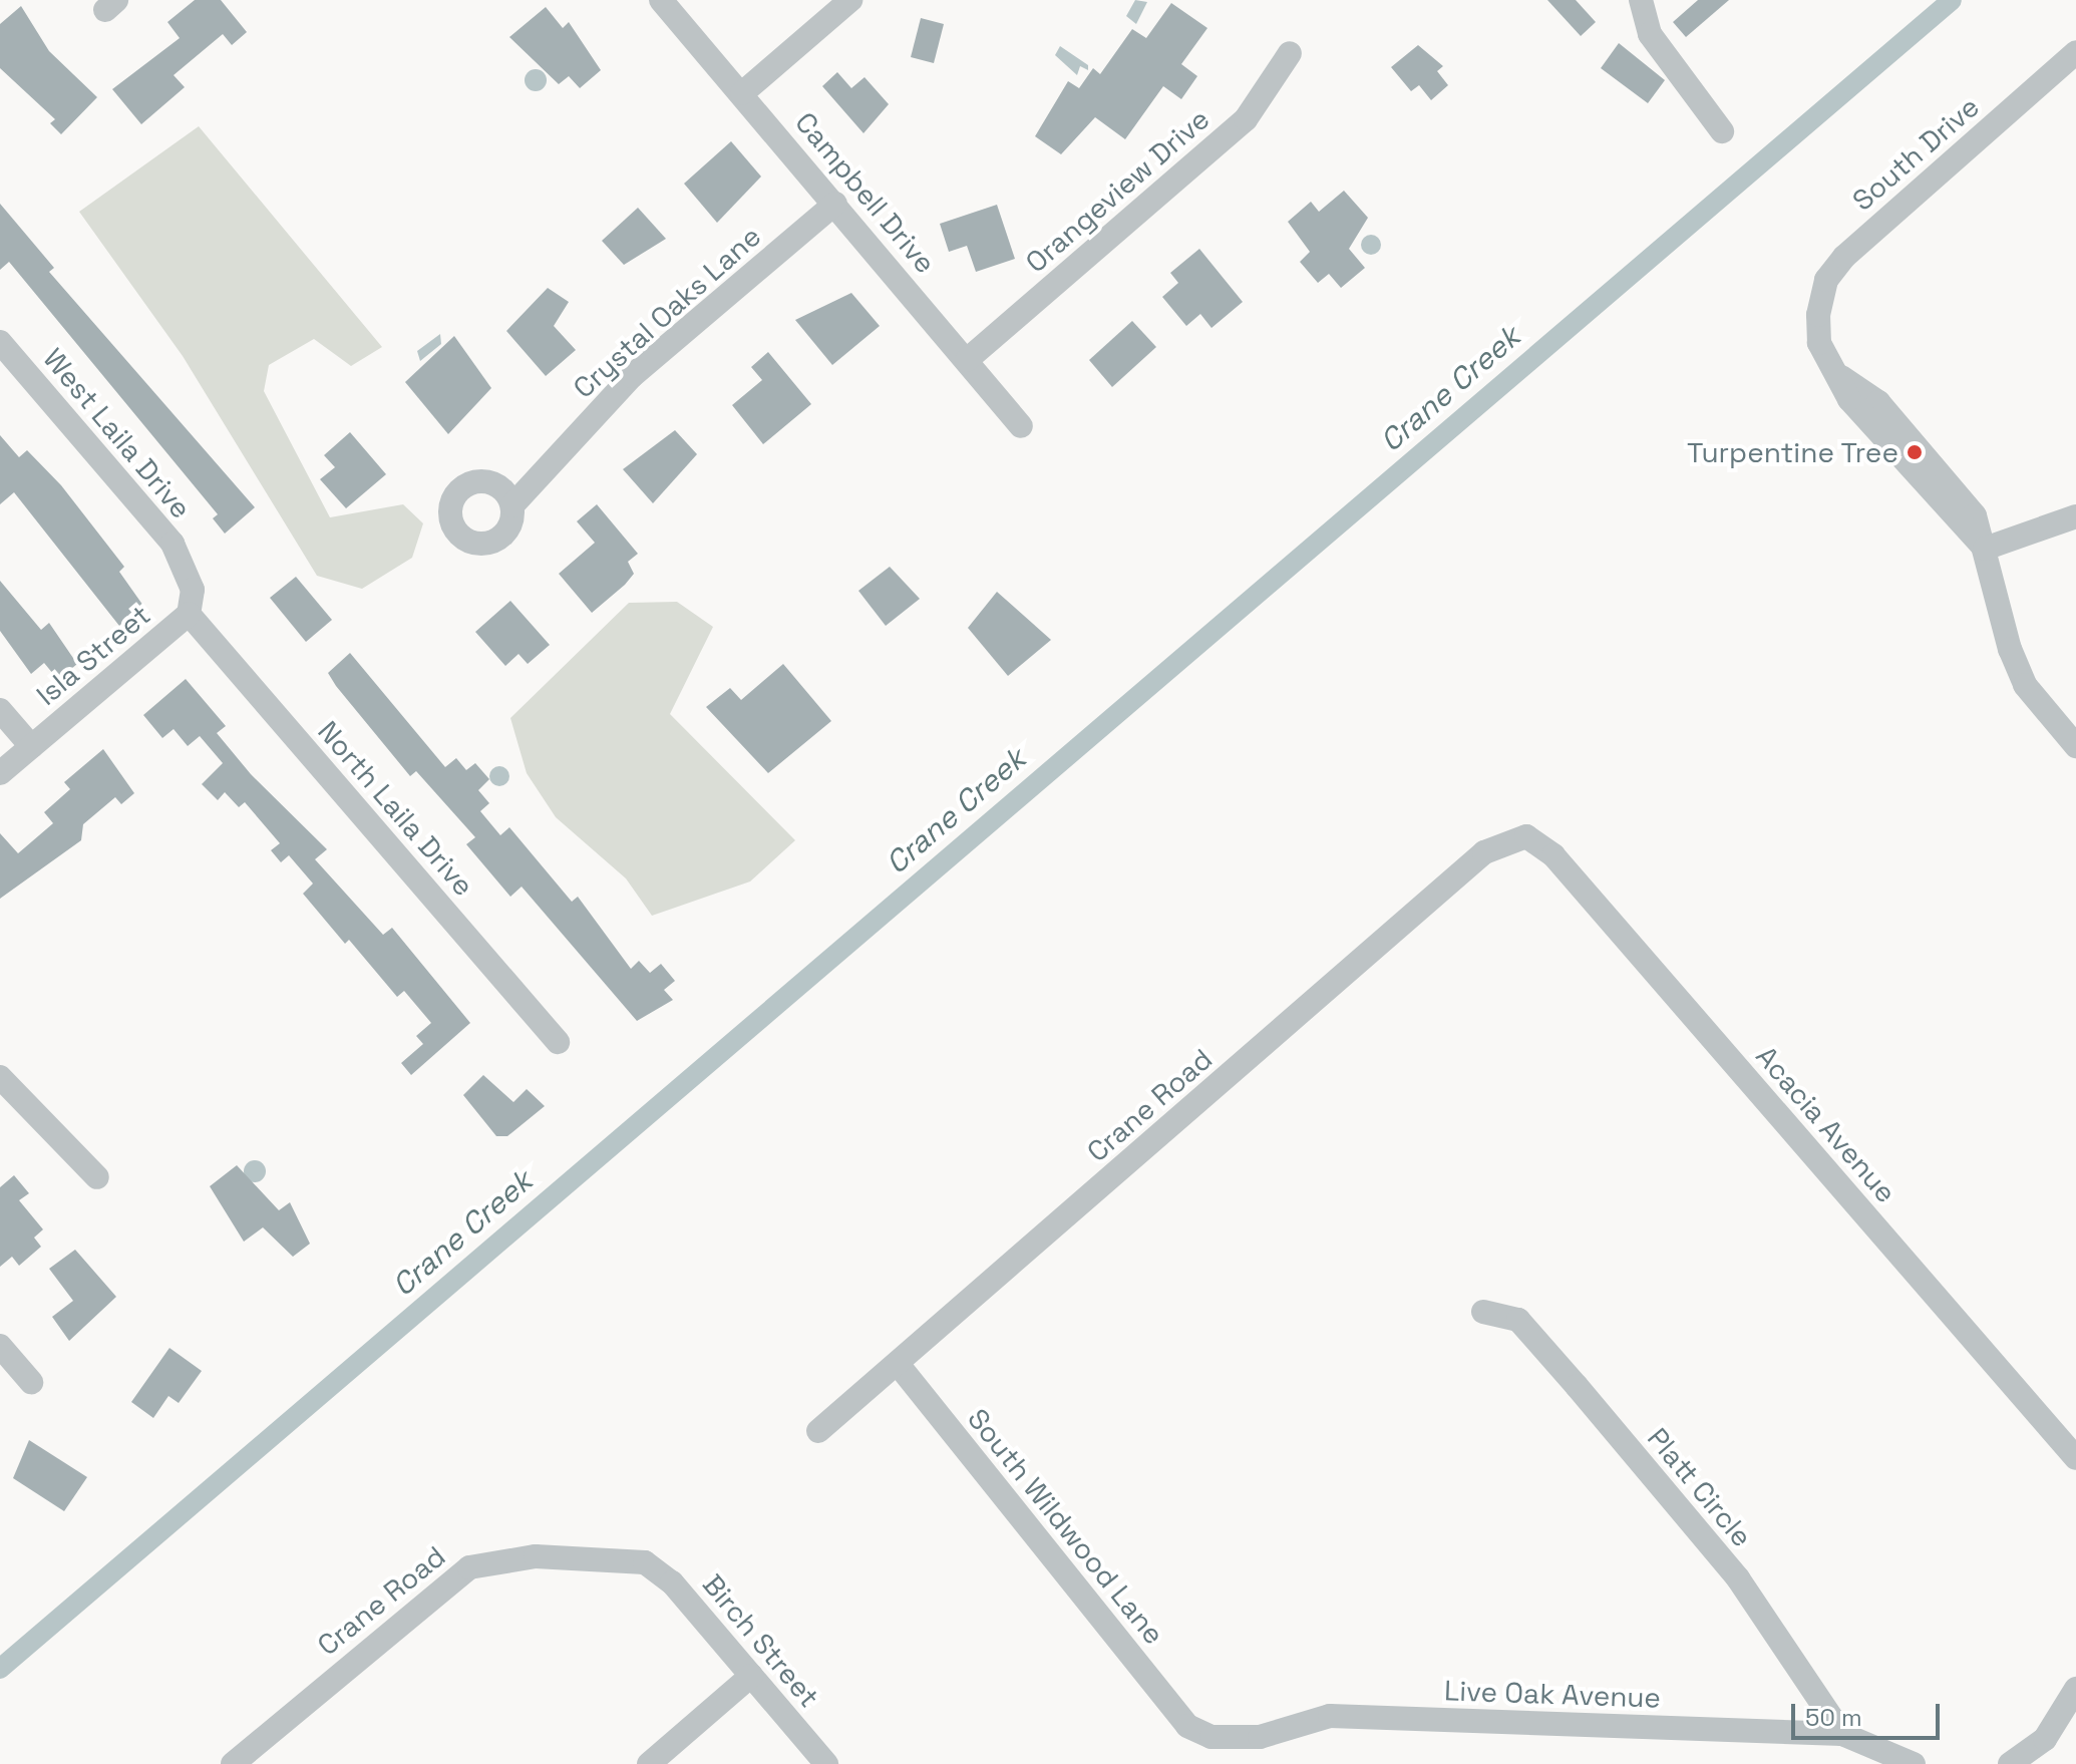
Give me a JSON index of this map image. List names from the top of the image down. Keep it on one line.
{"streets":{"street":["South Drive","Orangeview Drive","Campbell Drive","Crystal Oaks Lane","West Laila Drive","Isla Street","North Laila Drive","Crane Road","Acacia Avenue","Platt Circle","South Wildwood Lane","Birch Street","Live Oak Avenue"]},"crossings":[["Orangeview Drive","Campbell Drive"],["Campbell Drive","Crystal Oaks Lane"],["West Laila Drive","Isla Street"],["West Laila Drive","North Laila Drive"],["Isla Street","North Laila Drive"],["Crane Road","Acacia Avenue"],["Crane Road","South Wildwood Lane"],["Crane Road","Birch Street"],["Platt Circle","Live Oak Avenue"],["South Wildwood Lane","Live Oak Avenue"]],"water":["Crane Creek"],"places":["Turpentine Tree"],"scale_bar":"50 m"}
